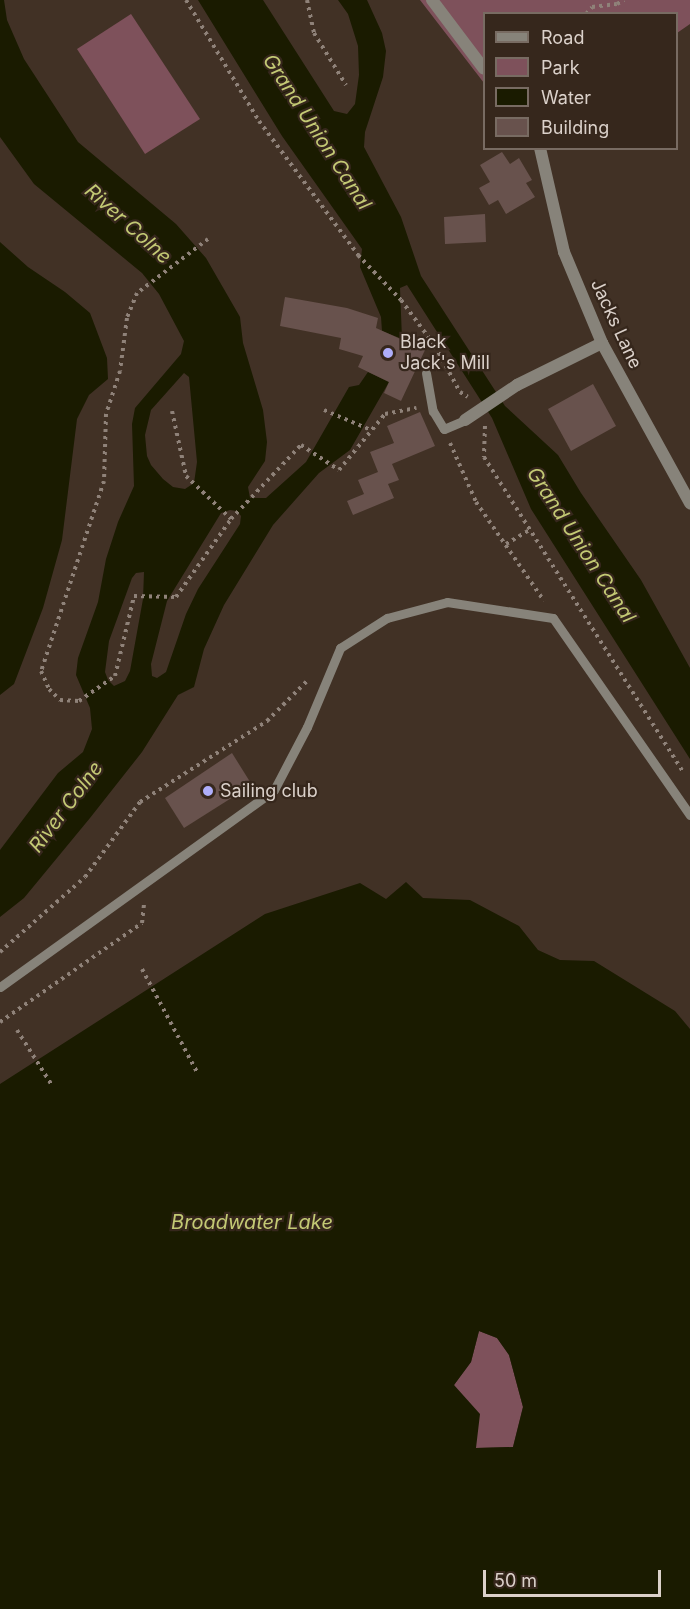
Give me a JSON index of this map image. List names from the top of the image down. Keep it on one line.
{"streets":{"street":["Jacks Lane"]},"water":["Grand Union Canal","River Colne","Broadwater Lake"],"places":["Black Jack's Mill","Sailing club"],"legend":["Road","Park","Water","Building"],"scale_bar":"50 m"}
